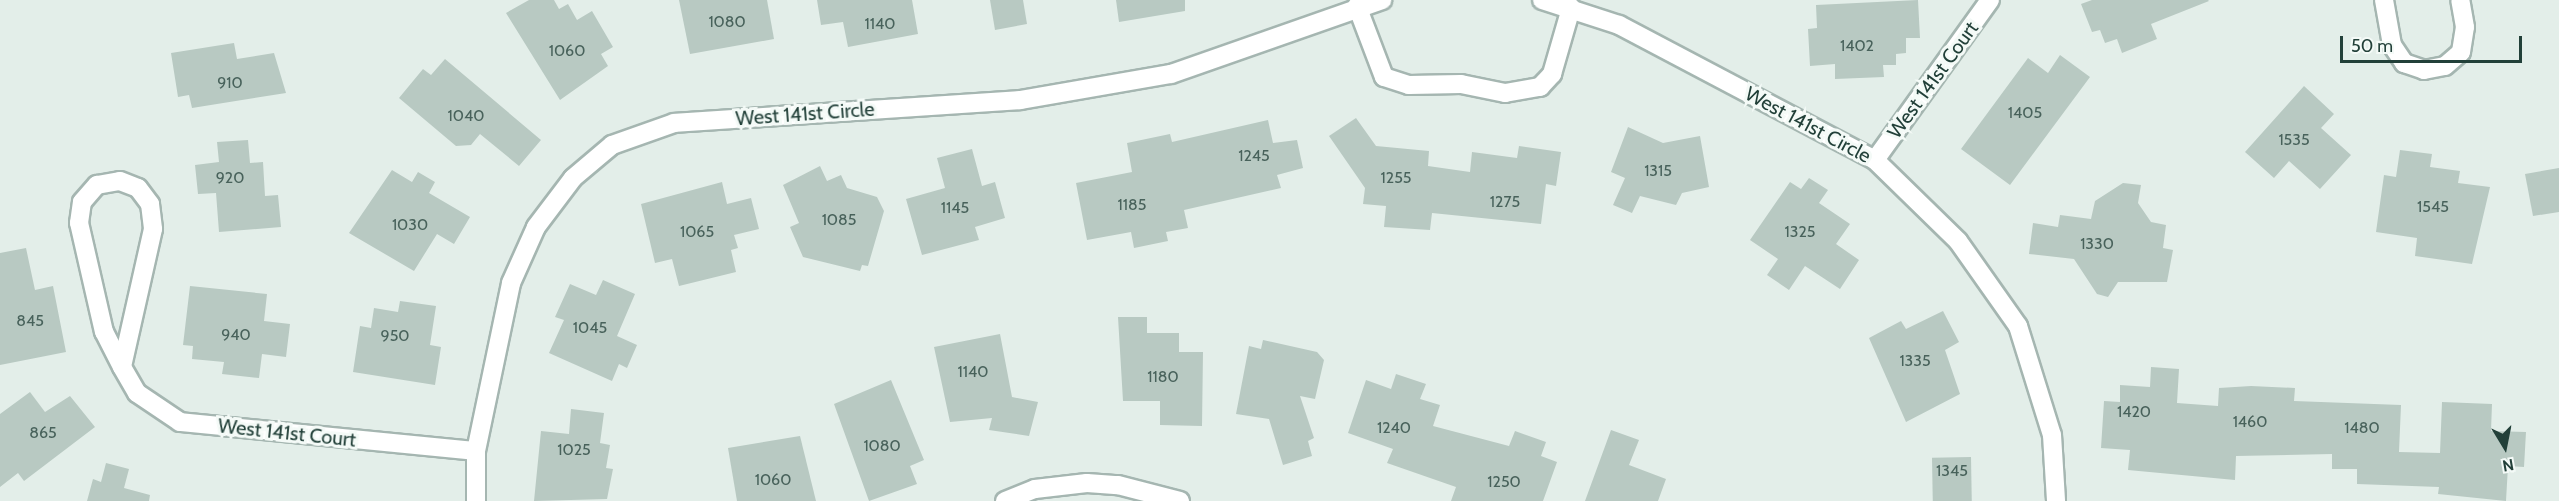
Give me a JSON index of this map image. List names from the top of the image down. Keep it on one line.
{"streets":{"street":["West 141st Court","West 141st Circle"]},"crossings":[["West 141st Court","West 141st Circle"]],"house_numbers":["1080","1140","1402","1060","910","1405","1040","1535","1245","1315","920","1255","1275","1185","1545","1145","1085","1030","1065","1325","1330","845","1045","940","950","1335","1140","1180","1420","1460","1240","1480","865","1080","1025","1345","1060","1250"],"scale_bar":"50 m","north":"bottom"}
